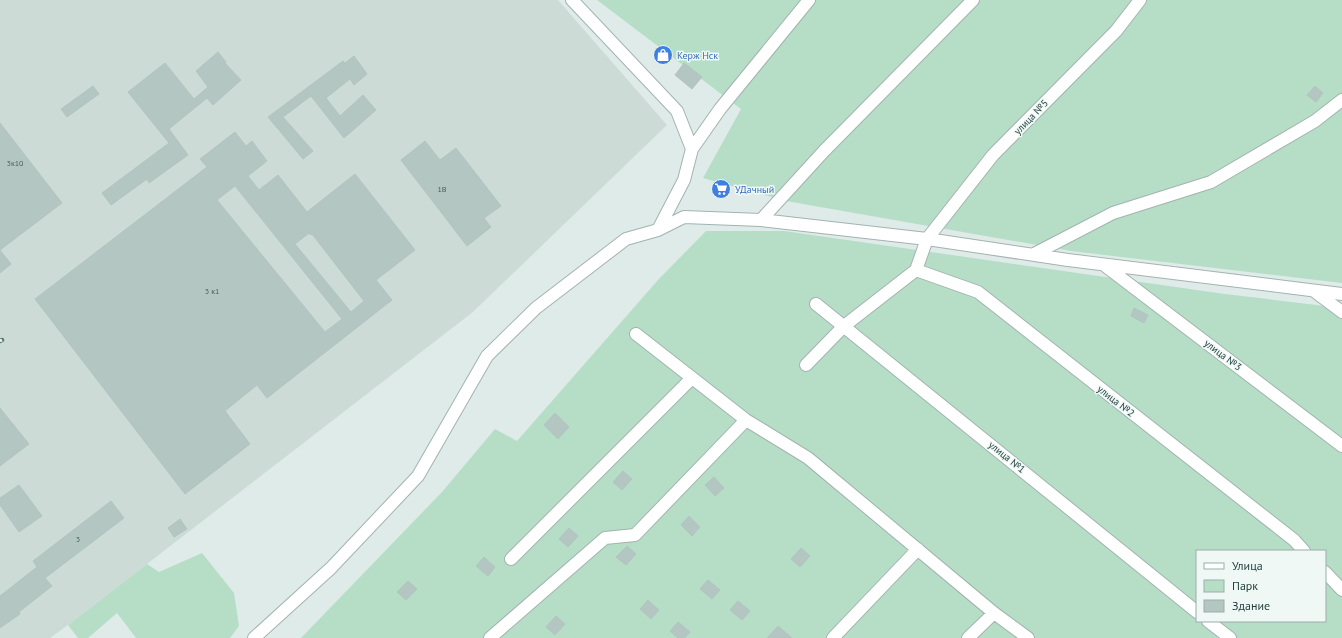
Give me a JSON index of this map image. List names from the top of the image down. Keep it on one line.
{"streets":{"street":["улица №5","улица №3","улица №2","улица №1"]},"crossings":[["улица №5","улица №2"]],"places":{"shop":["Керж Нск"],"supermarket":["УДачный"]},"house_numbers":["3к10","1В","3 к1","3"],"legend":["Улица","Парк","Здание"]}
